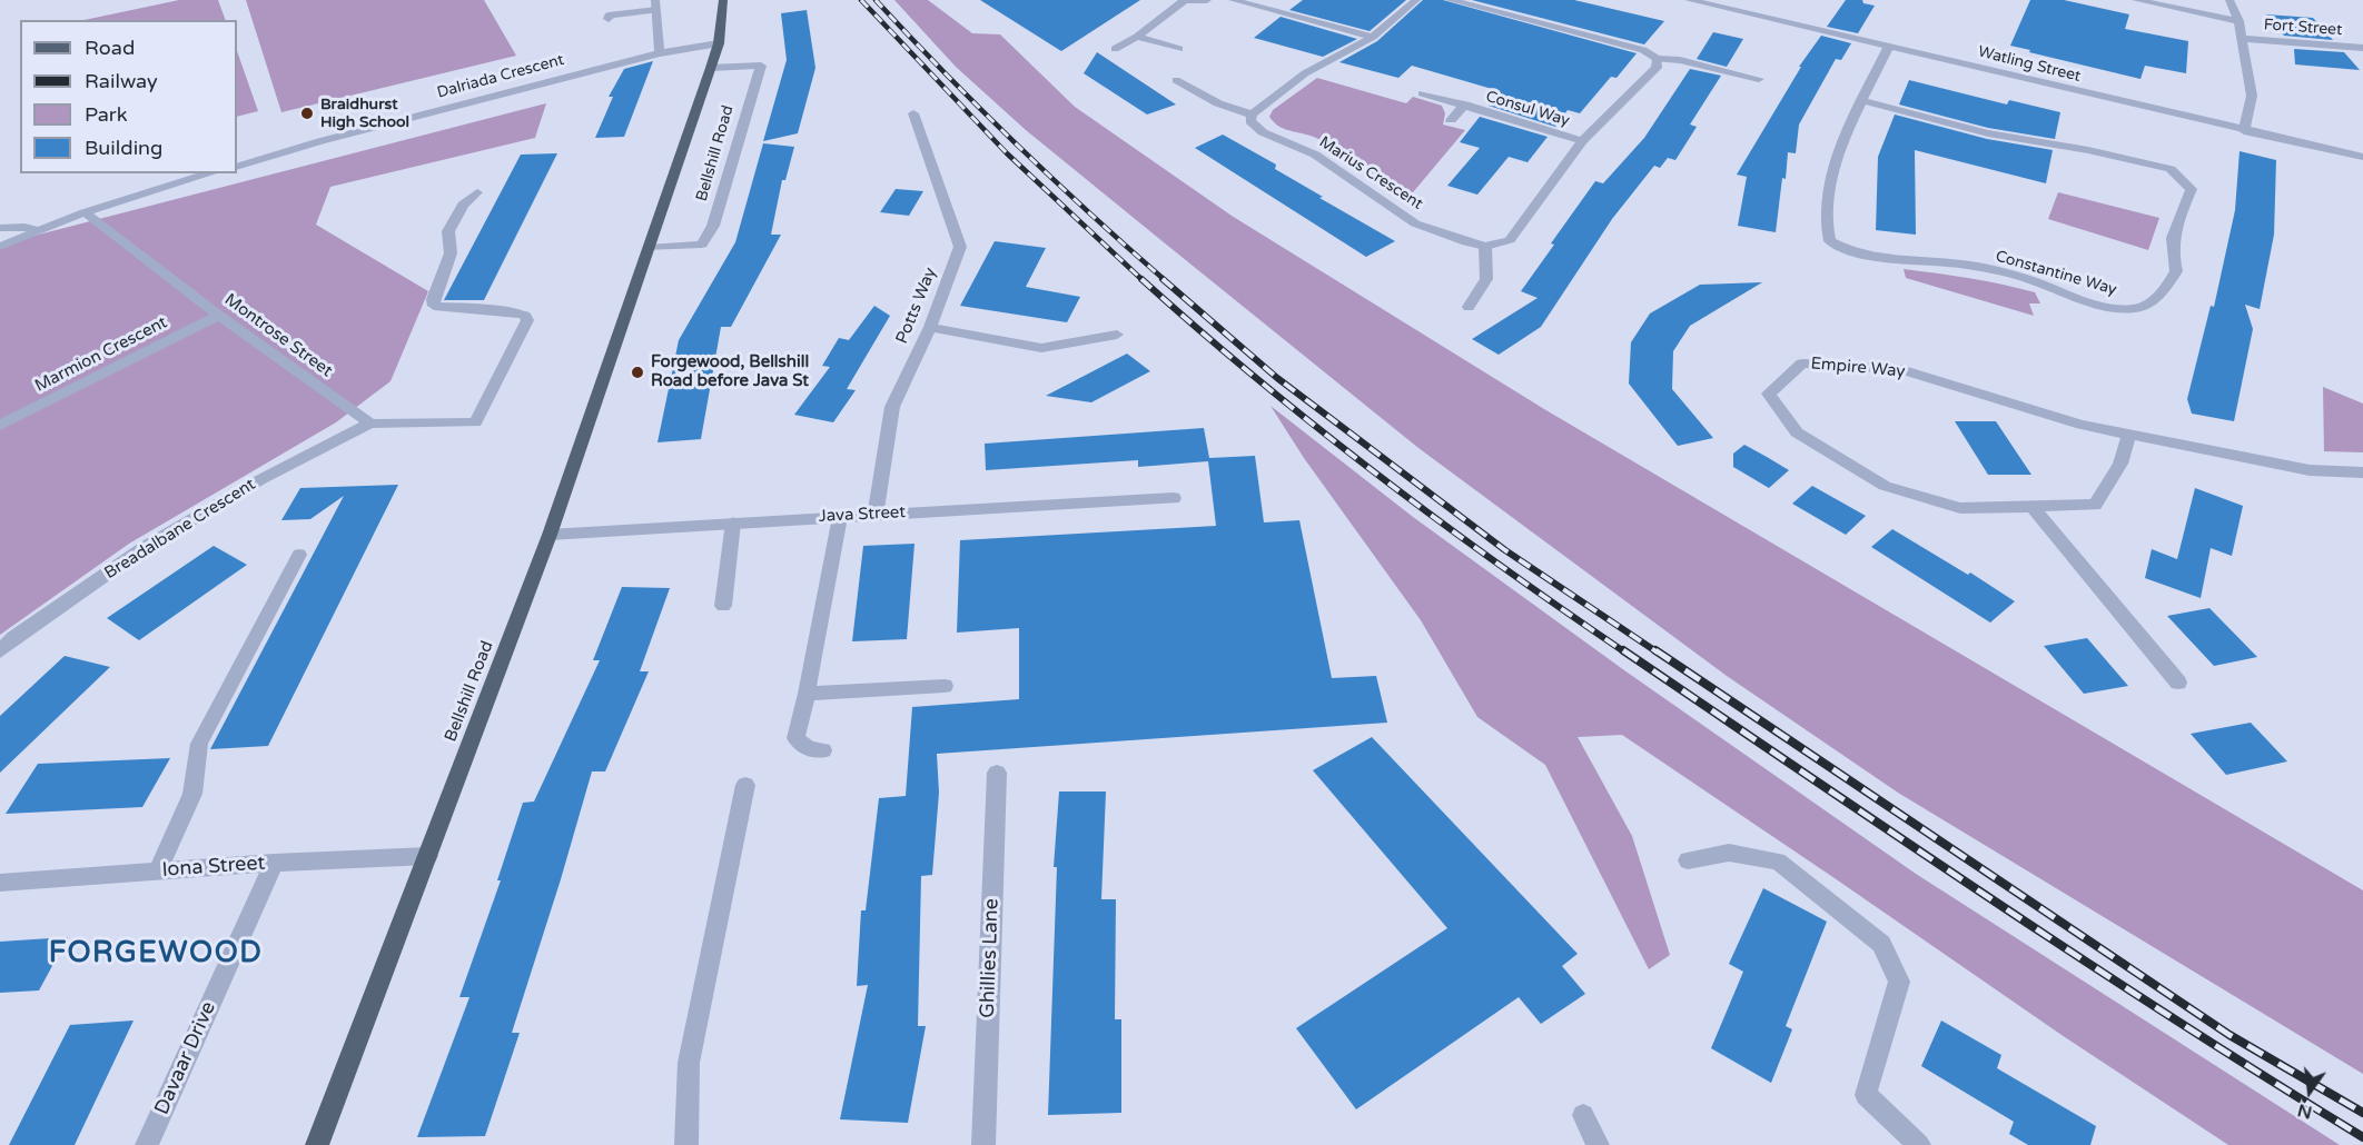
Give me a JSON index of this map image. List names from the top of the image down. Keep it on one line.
{"streets":{"main road":["Bellshill Road"],"street":["Fort Street","Watling Street","Dalriada Crescent","Consul Way","Marius Crescent","Constantine Way","Potts Way","Montrose Street","Marmion Crescent","Empire Way","Java Street","Breadalbane Crescent","Iona Street","Ghillies Lane","Davaar Drive"]},"crossings":[["Watling Street","Constantine Way"],["Dalriada Crescent","Bellshill Road"],["Bellshill Road","Java Street"],["Bellshill Road","Iona Street"],["Potts Way","Java Street"],["Montrose Street","Marmion Crescent"],["Montrose Street","Breadalbane Crescent"],["Iona Street","Davaar Drive"]],"districts":["FORGEWOOD"],"places":["Braidhurst High School","Forgewood, Bellshill Road before Java St"],"legend":["Road","Railway","Park","Building"],"north":"bottom"}
